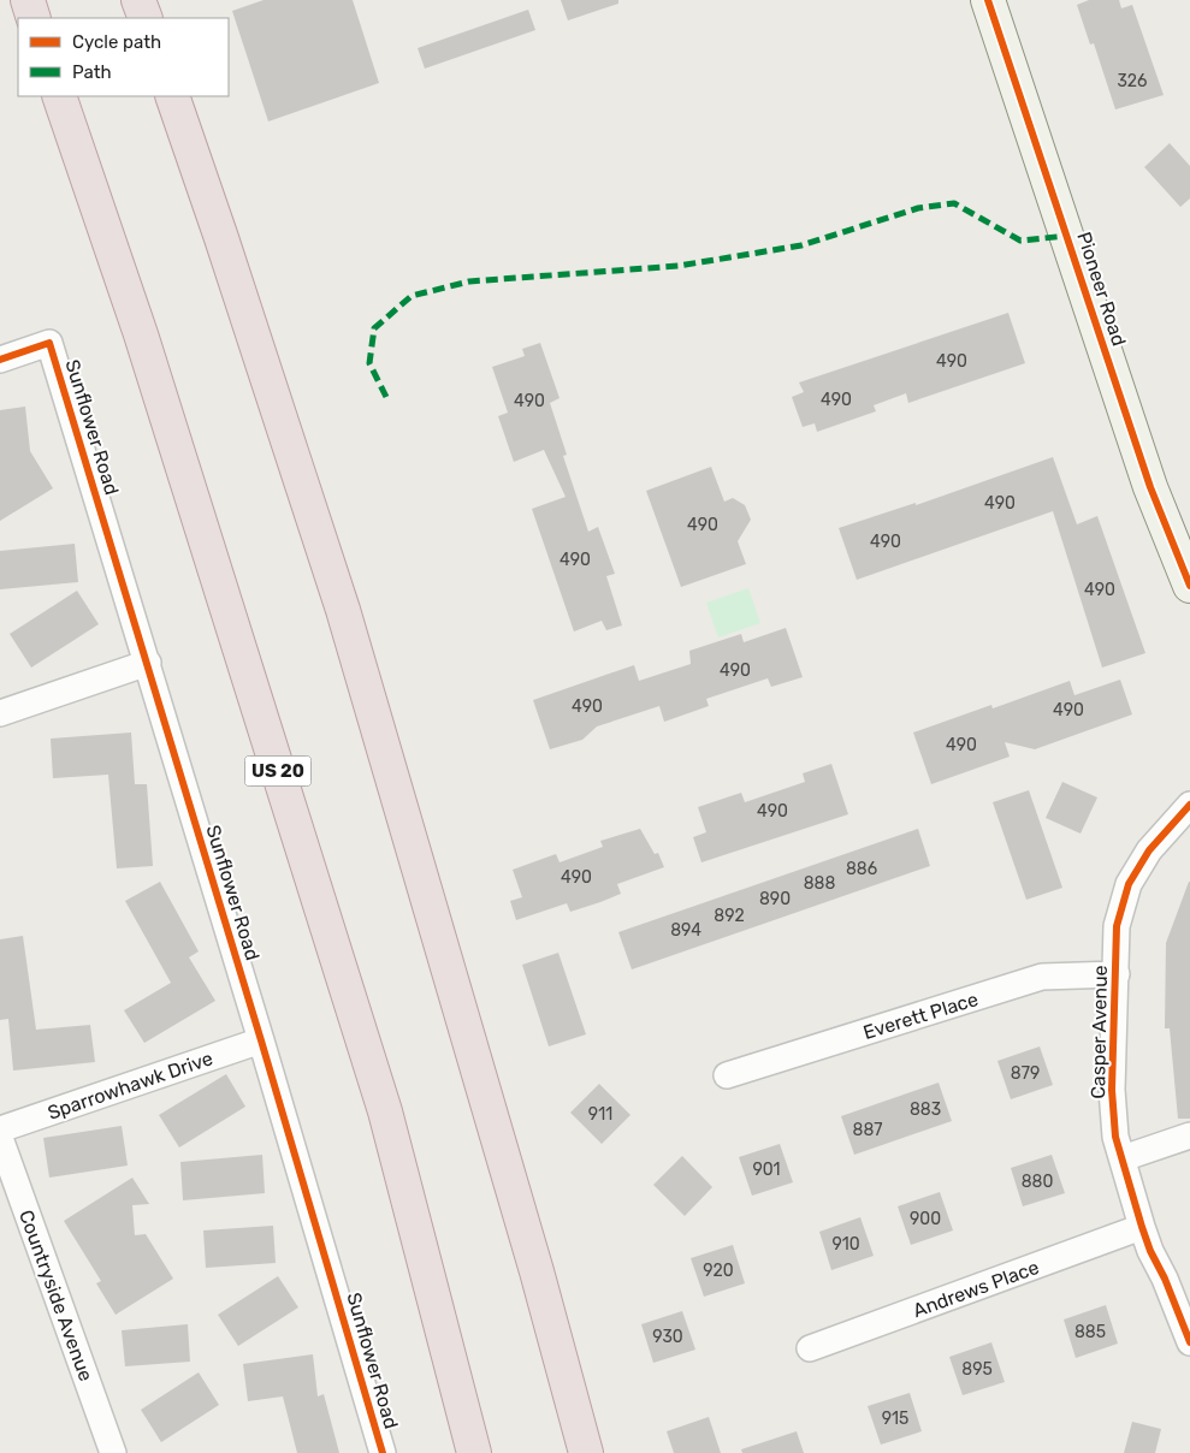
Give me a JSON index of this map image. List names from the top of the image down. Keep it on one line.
{"streets":{"highway":["US 20"],"street":["Pioneer Road","Sunflower Road","Everett Place","Casper Avenue","Sparrowhawk Drive","Andrews Place","Countryside Avenue"]},"crossings":[["Sunflower Road","Sparrowhawk Drive"],["Everett Place","Casper Avenue"],["Casper Avenue","Andrews Place"]],"house_numbers":["326","490","490","490","490","490","490","490","490","490","490","490","490","490","886","490","888","890","892","894","879","883","911","887","901","880","900","910","920","885","930","895","915"],"legend":["Cycle path","Path"]}
